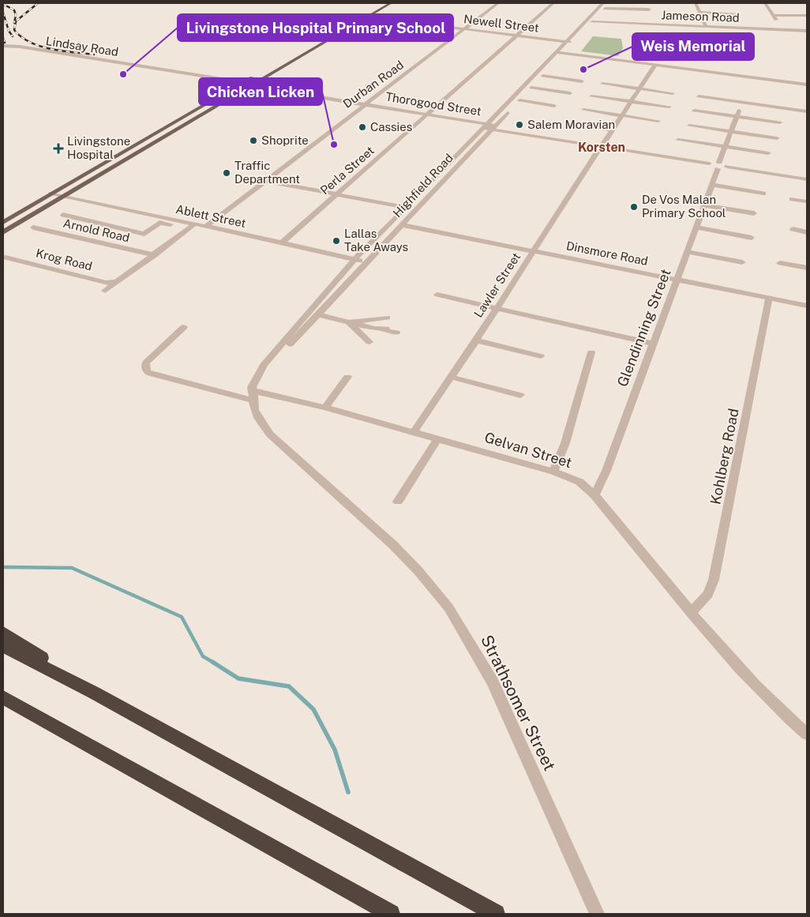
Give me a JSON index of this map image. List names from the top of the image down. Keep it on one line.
{"streets":{"street":["Jameson Road","Newell Street","Lindsay Road","Durban Road","Thorogood Street","Perla Street","Highfield Road","Ablett Street","Arnold Road","Dinsmore Road","Krog Road","Lawler Street","Glendinning Street","Gelvan Street","Kohlberg Road","Strathsomer Street"]},"crossings":[["Jameson Road","Highfield Road"],["Newell Street","Durban Road"],["Newell Street","Perla Street"],["Newell Street","Highfield Road"],["Lindsay Road","Thorogood Street"],["Durban Road","Thorogood Street"],["Durban Road","Ablett Street"],["Thorogood Street","Perla Street"],["Thorogood Street","Highfield Road"],["Thorogood Street","Lawler Street"],["Thorogood Street","Glendinning Street"],["Perla Street","Ablett Street"],["Highfield Road","Ablett Street"],["Highfield Road","Dinsmore Road"],["Highfield Road","Gelvan Street"],["Highfield Road","Strathsomer Street"],["Dinsmore Road","Lawler Street"],["Dinsmore Road","Glendinning Street"],["Dinsmore Road","Kohlberg Road"],["Lawler Street","Gelvan Street"],["Glendinning Street","Gelvan Street"],["Gelvan Street","Kohlberg Road"],["Gelvan Street","Strathsomer Street"]],"districts":["Korsten"],"places":{"other":["Weis Memorial","Livingstone Hospital Primary School","Salem Moravian","Cassies","Shoprite","Chicken Licken","Traffic Department","De Vos Malan Primary School","Lallas Take Aways"],"health":["Livingstone Hospital"]}}
